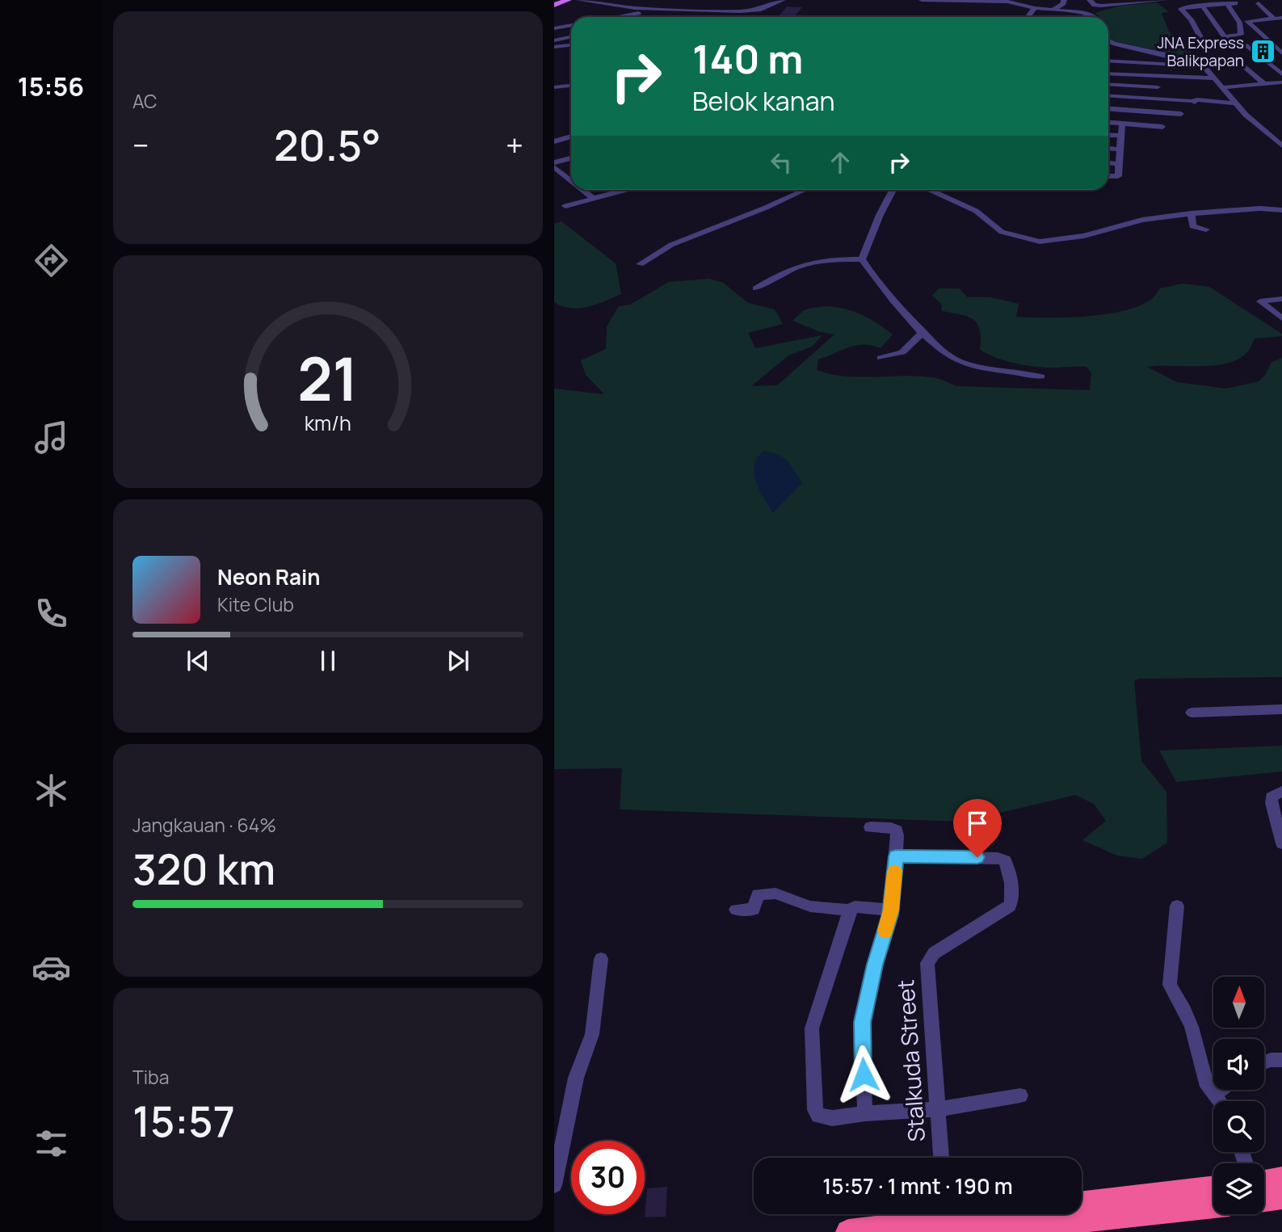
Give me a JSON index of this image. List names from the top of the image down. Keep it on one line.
{"streets":{"street":["Stalkuda Street"]},"places":{"building":["JNA Express Balikpapan"]},"north":"top","page":{"tabs":"15:56","tile":["AC",["Jangkauan · 64%","320 km"],["Tiba","15:57"]],"turn":["140 m","Belok kanan"],"heat":["−","20.5°","+"],"song":["Neon Rain","Kite Club"],"limit":"30","trip":"15:57 · 1 mnt · 190 m","gauge":["21","km/h"]}}
